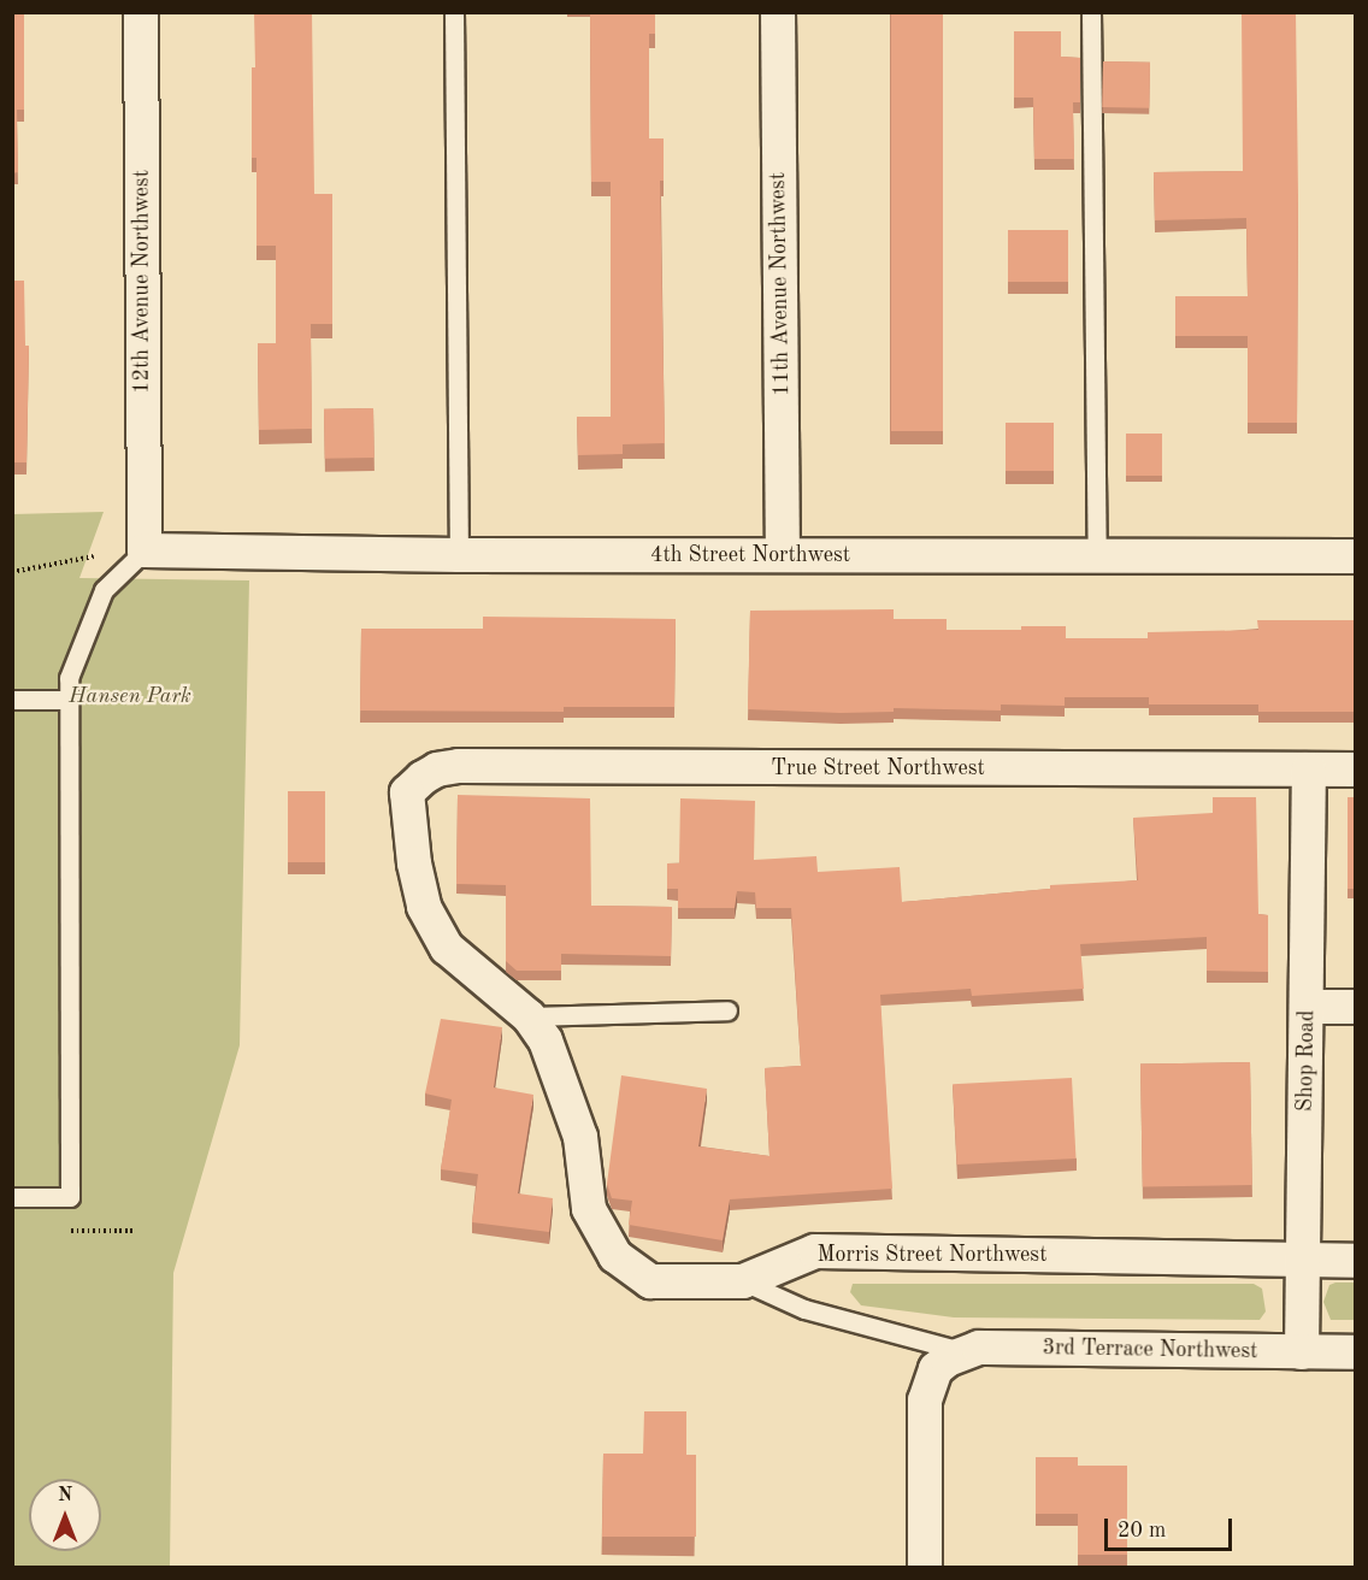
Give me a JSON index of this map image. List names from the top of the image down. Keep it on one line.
{"streets":{"street":["12th Avenue Northwest","11th Avenue Northwest","4th Street Northwest","True Street Northwest","Shop Road","Morris Street Northwest","3rd Terrace Northwest"]},"crossings":[["12th Avenue Northwest","4th Street Northwest"],["11th Avenue Northwest","4th Street Northwest"],["True Street Northwest","Shop Road"],["True Street Northwest","Morris Street Northwest"],["Shop Road","Morris Street Northwest"],["Shop Road","3rd Terrace Northwest"]],"parks":["Hansen Park"],"scale_bar":"20 m","north":"top"}
